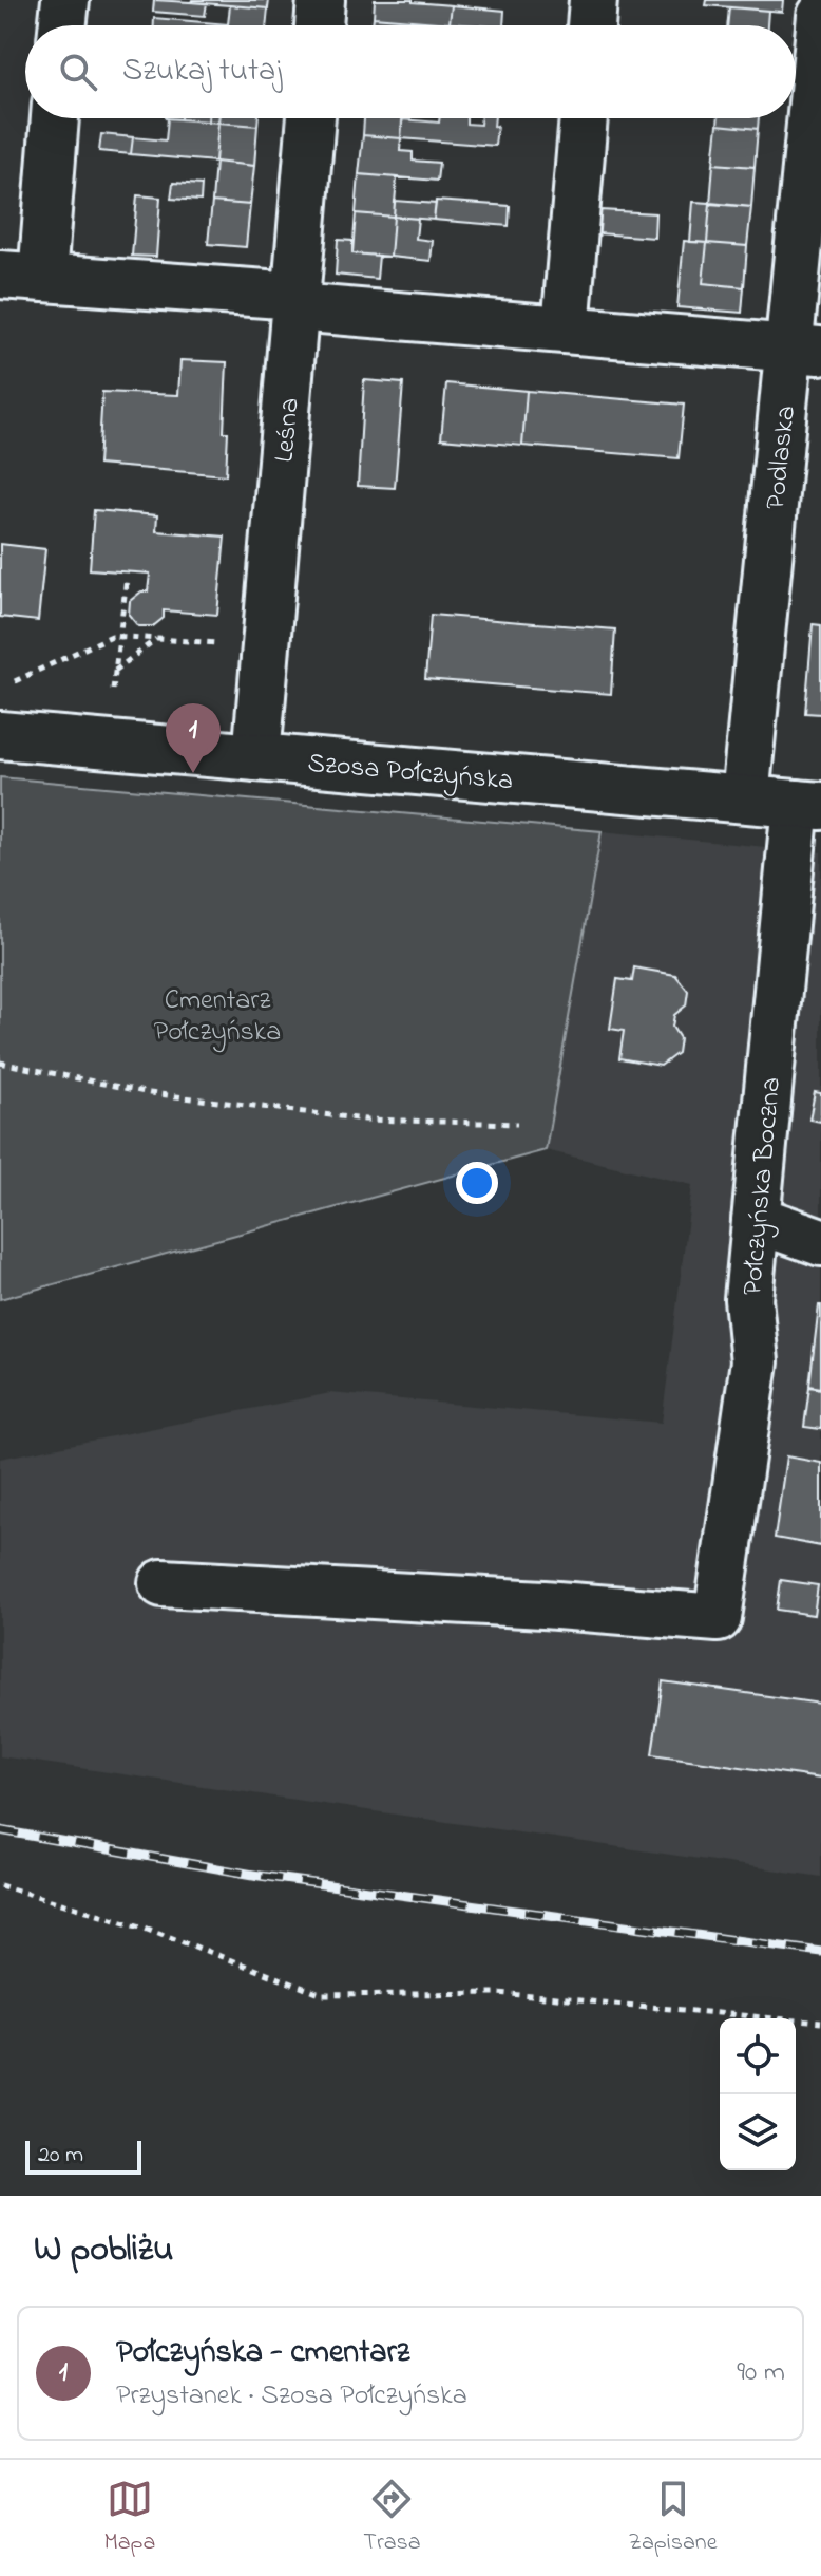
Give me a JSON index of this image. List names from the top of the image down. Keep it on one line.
{"streets":{"street":["Leśna","Podlaska","Szosa Połczyńska","Połczyńska Boczna"]},"crossings":[["Leśna","Szosa Połczyńska"],["Podlaska","Szosa Połczyńska"],["Szosa Połczyńska","Połczyńska Boczna"]],"parks":["Cmentarz Połczyńska"],"scale_bar":"20 m","page":{"search":"Szukaj tutaj","pins":"1","scale":"20 m","heading":"W pobliżu","list":[{"mark":"1","name":"Połczyńska - cmentarz","note":"Przystanek · Szosa Połczyńska","value":"90 m"}],"nav":["Mapa","Trasa","Zapisane"]}}
